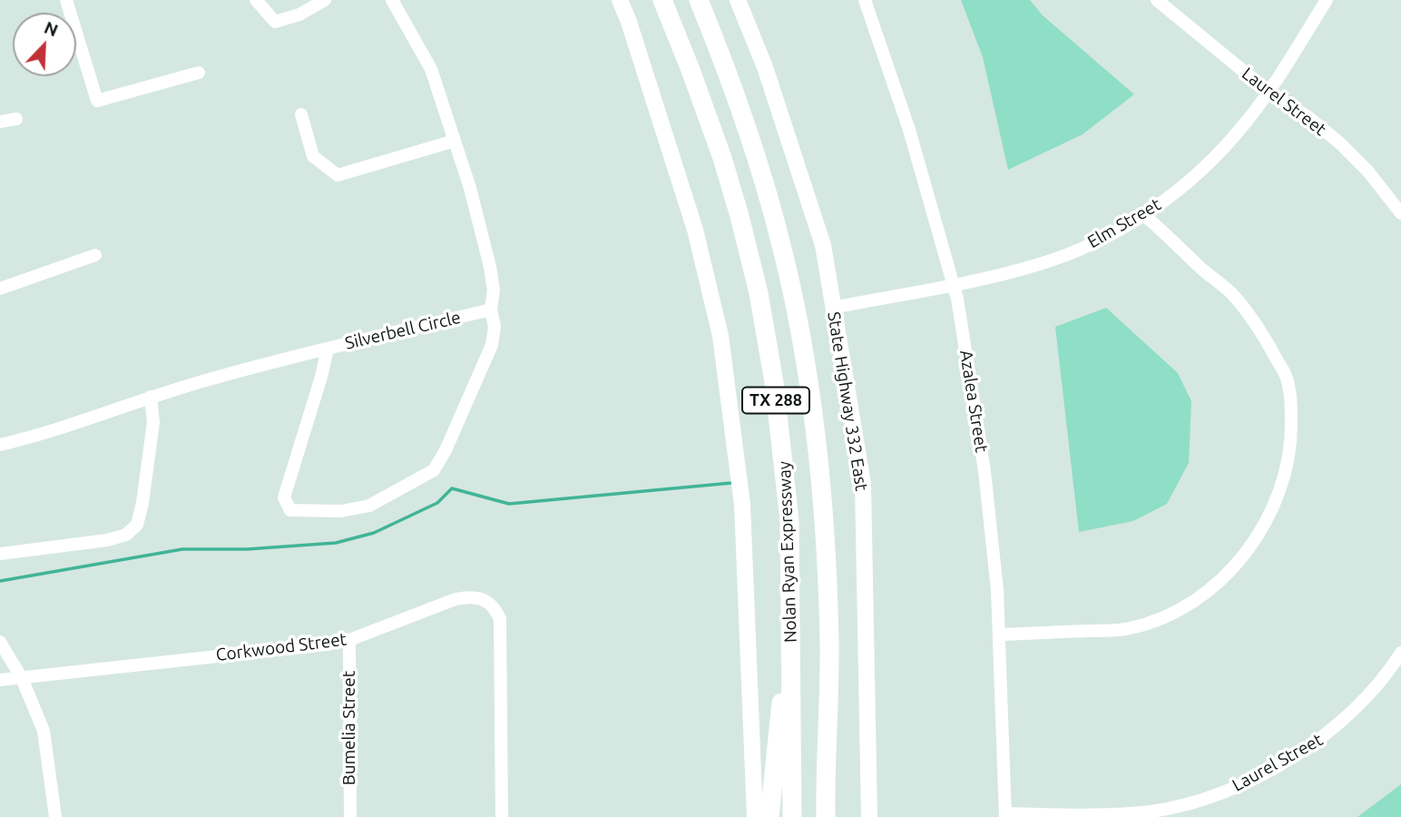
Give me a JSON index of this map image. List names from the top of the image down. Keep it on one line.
{"streets":{"highway":["TX 288","Nolan Ryan Expressway"],"main road":["State Highway 332 East"],"street":["Laurel Street","Elm Street","Silverbell Circle","Azalea Street","Corkwood Street","Bumelia Street"]},"crossings":[["Laurel Street","Elm Street"],["Laurel Street","Azalea Street"],["Elm Street","State Highway 332 East"],["Elm Street","Azalea Street"],["Corkwood Street","Bumelia Street"]],"north":"top right"}
